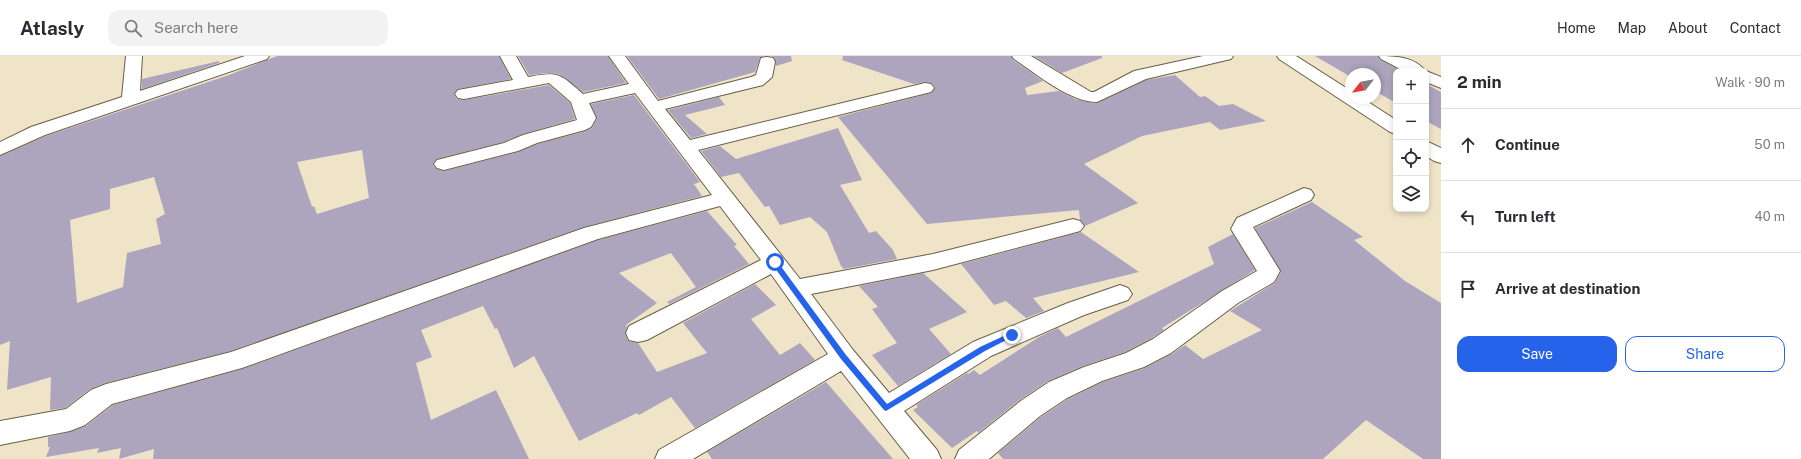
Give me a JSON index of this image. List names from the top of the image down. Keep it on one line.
{"north":"bottom left","page":{"header":"Atlasly","search":"Search here","nav":["Home","Map","About","Contact"],"heading":["2 min","Walk · 90 m"],"map_buttons":["+","−"],"list":[["Continue","50 m"],["Turn left","40 m"],"Arrive at destination"],"buttons":["Save","Share"]}}
